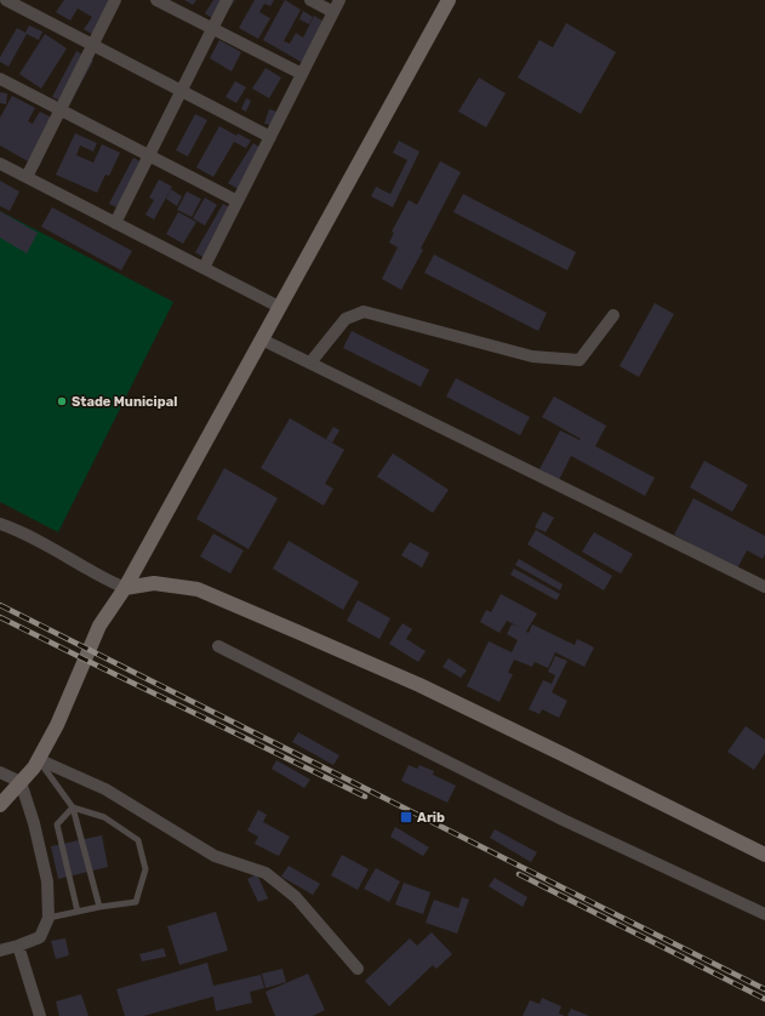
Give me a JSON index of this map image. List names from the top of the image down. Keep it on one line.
{"places":{"other":["Stade Municipal"],"transit":["Arib"]}}
